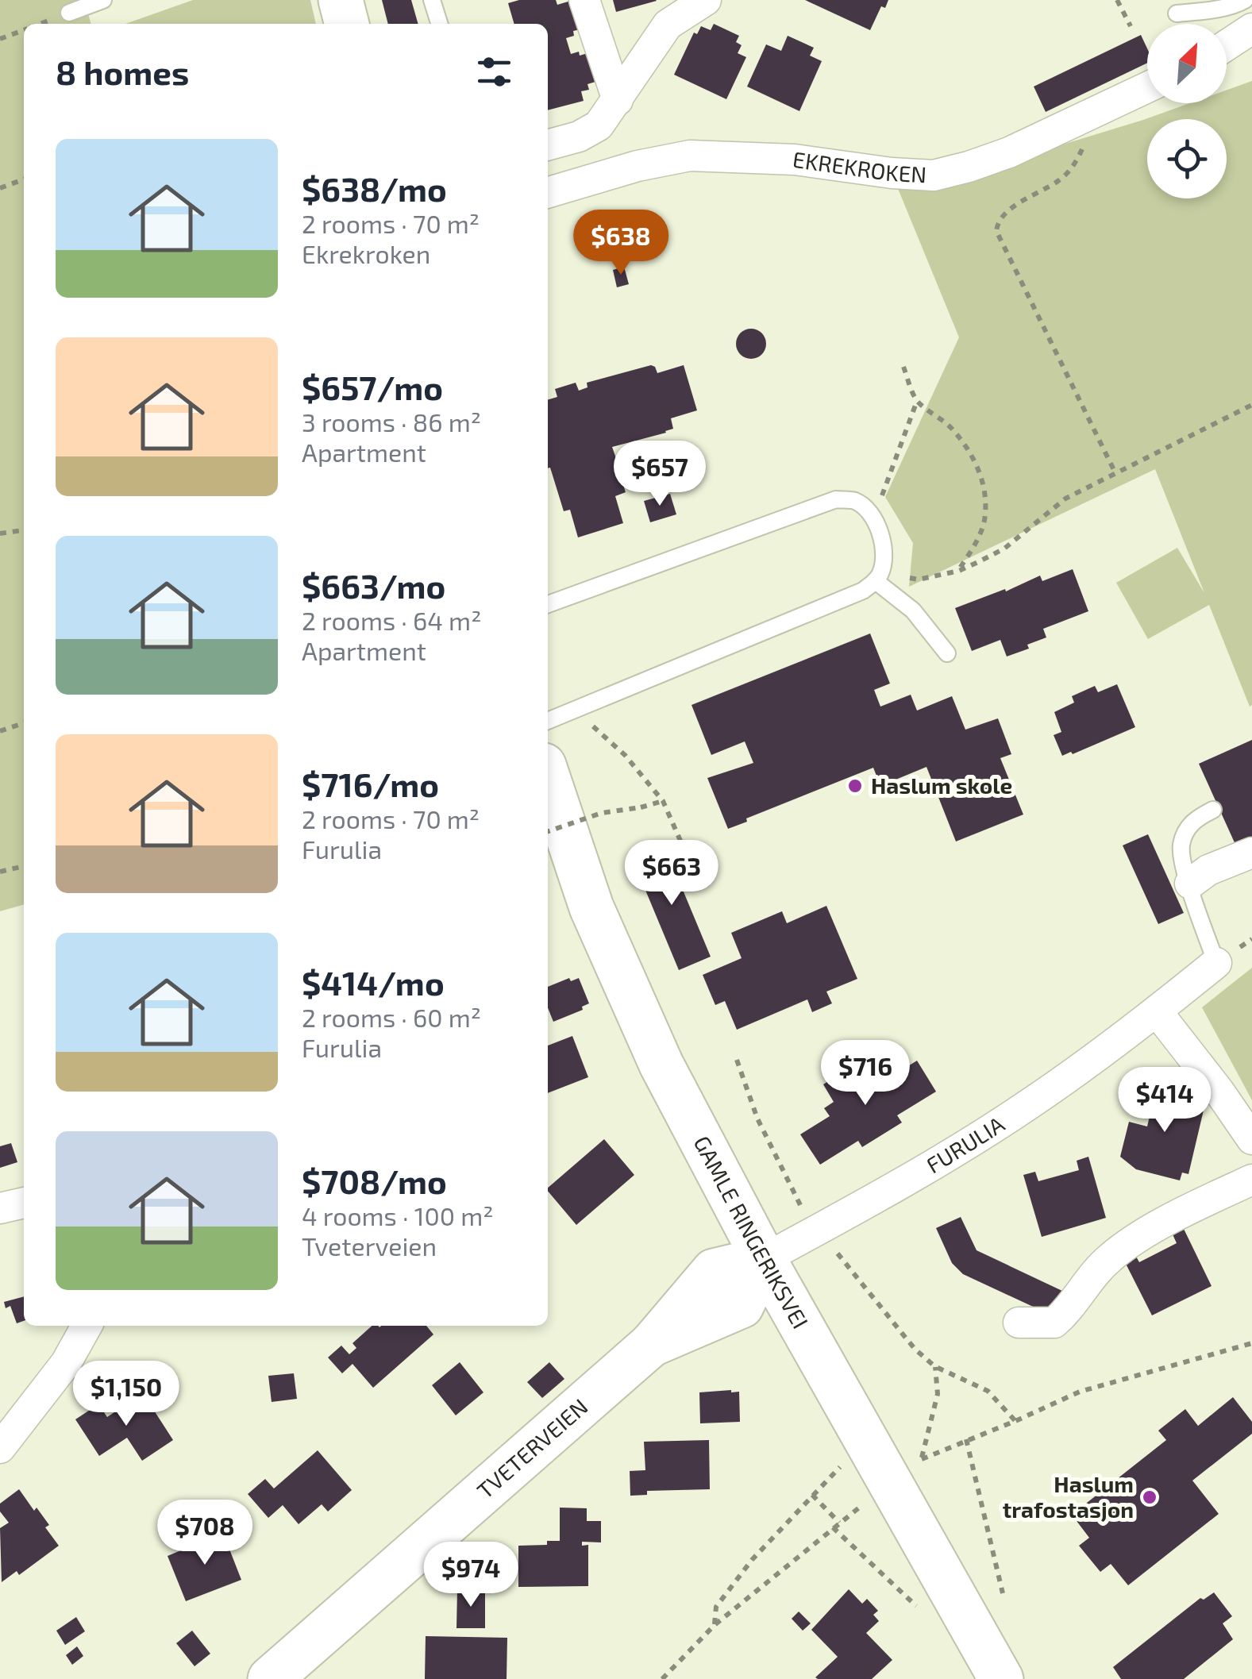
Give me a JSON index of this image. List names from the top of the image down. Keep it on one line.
{"streets":{"main road":["GAMLE RINGERIKSVEI","TVETERVEIEN"],"street":["EKREKROKEN","FURULIA"]},"crossings":[["FURULIA","GAMLE RINGERIKSVEI"],["FURULIA","TVETERVEIEN"],["GAMLE RINGERIKSVEI","TVETERVEIEN"]],"places":["Haslum skole","Haslum trafostasjon"],"north":"top right","page":{"heading":"8 homes","list":[{"name":"$638/mo","note":"2 rooms · 70 m² · Ekrekroken"},{"name":"$657/mo","note":"3 rooms · 86 m² · Apartment"},{"name":"$663/mo","note":"2 rooms · 64 m² · Apartment"},{"name":"$716/mo","note":"2 rooms · 70 m² · Furulia"},{"name":"$414/mo","note":"2 rooms · 60 m² · Furulia"},{"name":"$708/mo","note":"4 rooms · 100 m² · Tveterveien"}],"price":["$638","$657","$663","$716","$414","$1,150","$708","$974"]}}
